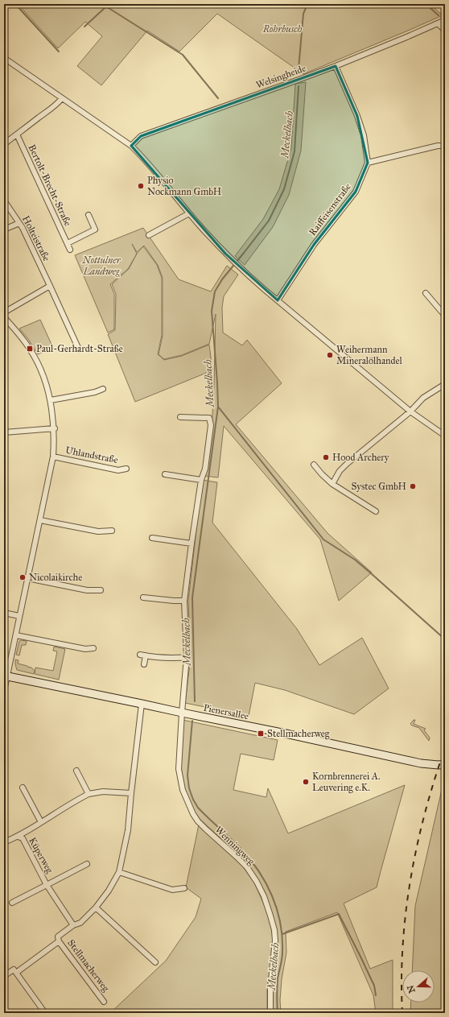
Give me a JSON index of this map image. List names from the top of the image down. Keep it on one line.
{"streets":{"main road":["Pienersallee"],"street":["Welsingheide","Bertolt-Brecht-Straße","Raiffeisenstraße","Holteistraße","Uhlandstraße","Wenningweg","Küperweg","Stellmacherweg"]},"crossings":[["Pienersallee","Wenningweg"],["Pienersallee","Stellmacherweg"],["Küperweg","Stellmacherweg"]],"water":["Meckelbach"],"parks":["Rohrbusch","Nottulner Landweg"],"places":{"other":["Physio Nockmann GmbH","Weihermann Mineralölhandel","Hood Archery","Systec GmbH","Nicolaikirche","Kornbrennerei A. Leuvering e.K."],"transit":["Paul-Gerhardt-Straße","Stellmacherweg"]},"north":"left"}
